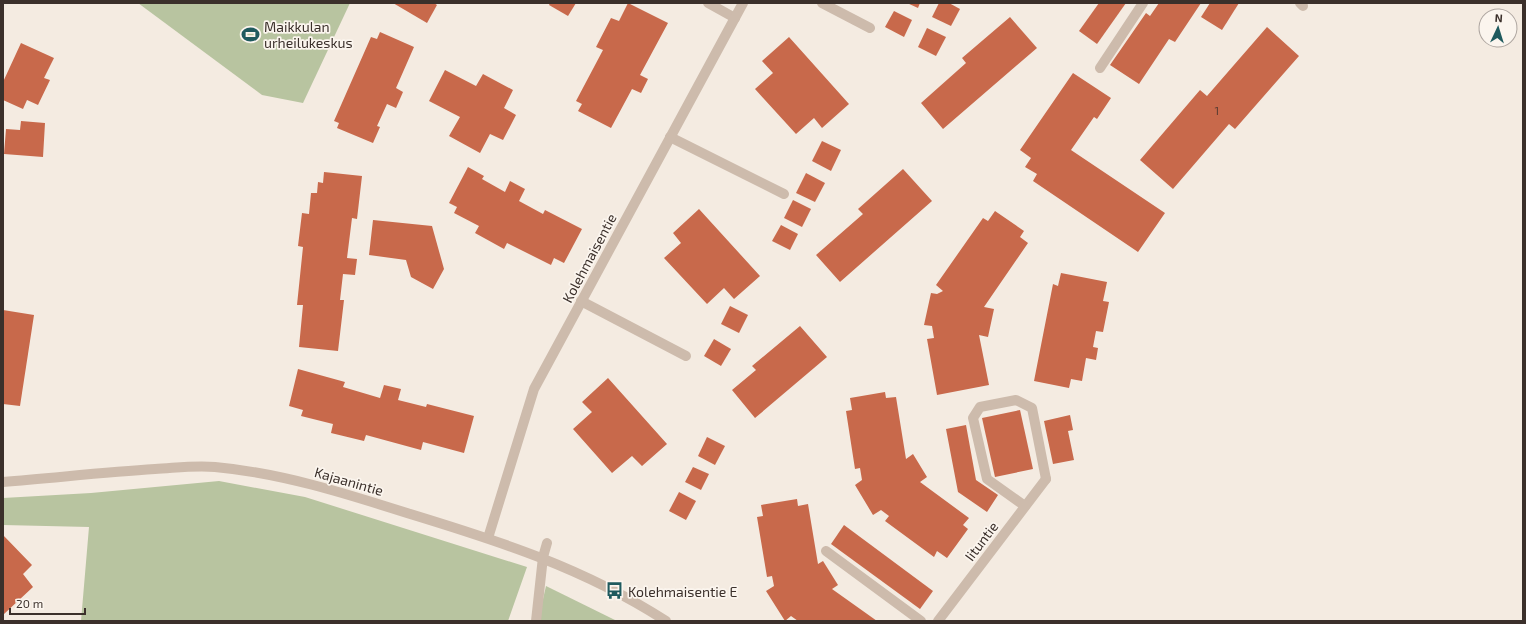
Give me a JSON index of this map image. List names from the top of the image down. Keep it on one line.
{"streets":{"street":["Kolehmaisentie","Kajaanintie","Iituntie"]},"crossings":[["Kolehmaisentie","Kajaanintie"]],"places":{"sports":["Maikkulan urheilukeskus"],"bus stop":["Kolehmaisentie E"]},"house_numbers":["1"],"scale_bar":"20 m","north":"top"}
